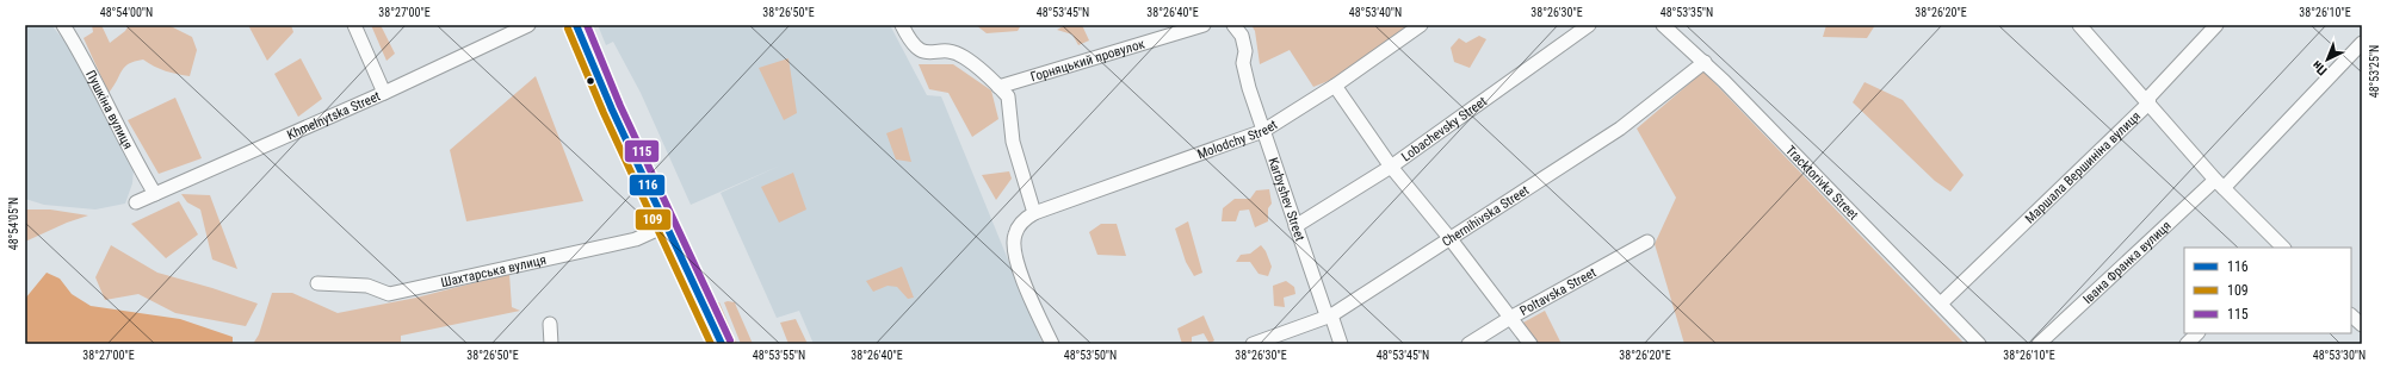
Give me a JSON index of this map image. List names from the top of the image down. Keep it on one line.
{"streets":{"street":["Горняцький провулок","Пушкіна вулиця","Khmelnytska Street","Lobachevsky Street","Molodchy Street","Маршала Вершиніна вулиця","Tracktorivka Street","Karbyshev Street","Chernihivska Street","Івана Франка вулиця","Шахтарська вулиця","Poltavska Street"]},"crossings":[["Пушкіна вулиця","Khmelnytska Street"],["Lobachevsky Street","Karbyshev Street"],["Molodchy Street","Karbyshev Street"],["Маршала Вершиніна вулиця","Tracktorivka Street"],["Tracktorivka Street","Chernihivska Street"],["Karbyshev Street","Chernihivska Street"]],"lines":["transit line 116","transit line 115","transit line 109"],"legend":["116","109","115"],"north":"bottom left","coordinates":["48°54'00\"N","38°27'00\"E","38°26'50\"E","48°53'45\"N","38°26'40\"E","48°53'40\"N","38°26'30\"E","48°53'35\"N","38°26'20\"E","38°26'10\"E","48°53'25\"N","48°54'05\"N","48°53'55\"N","48°53'50\"N","48°53'30\"N"]}
